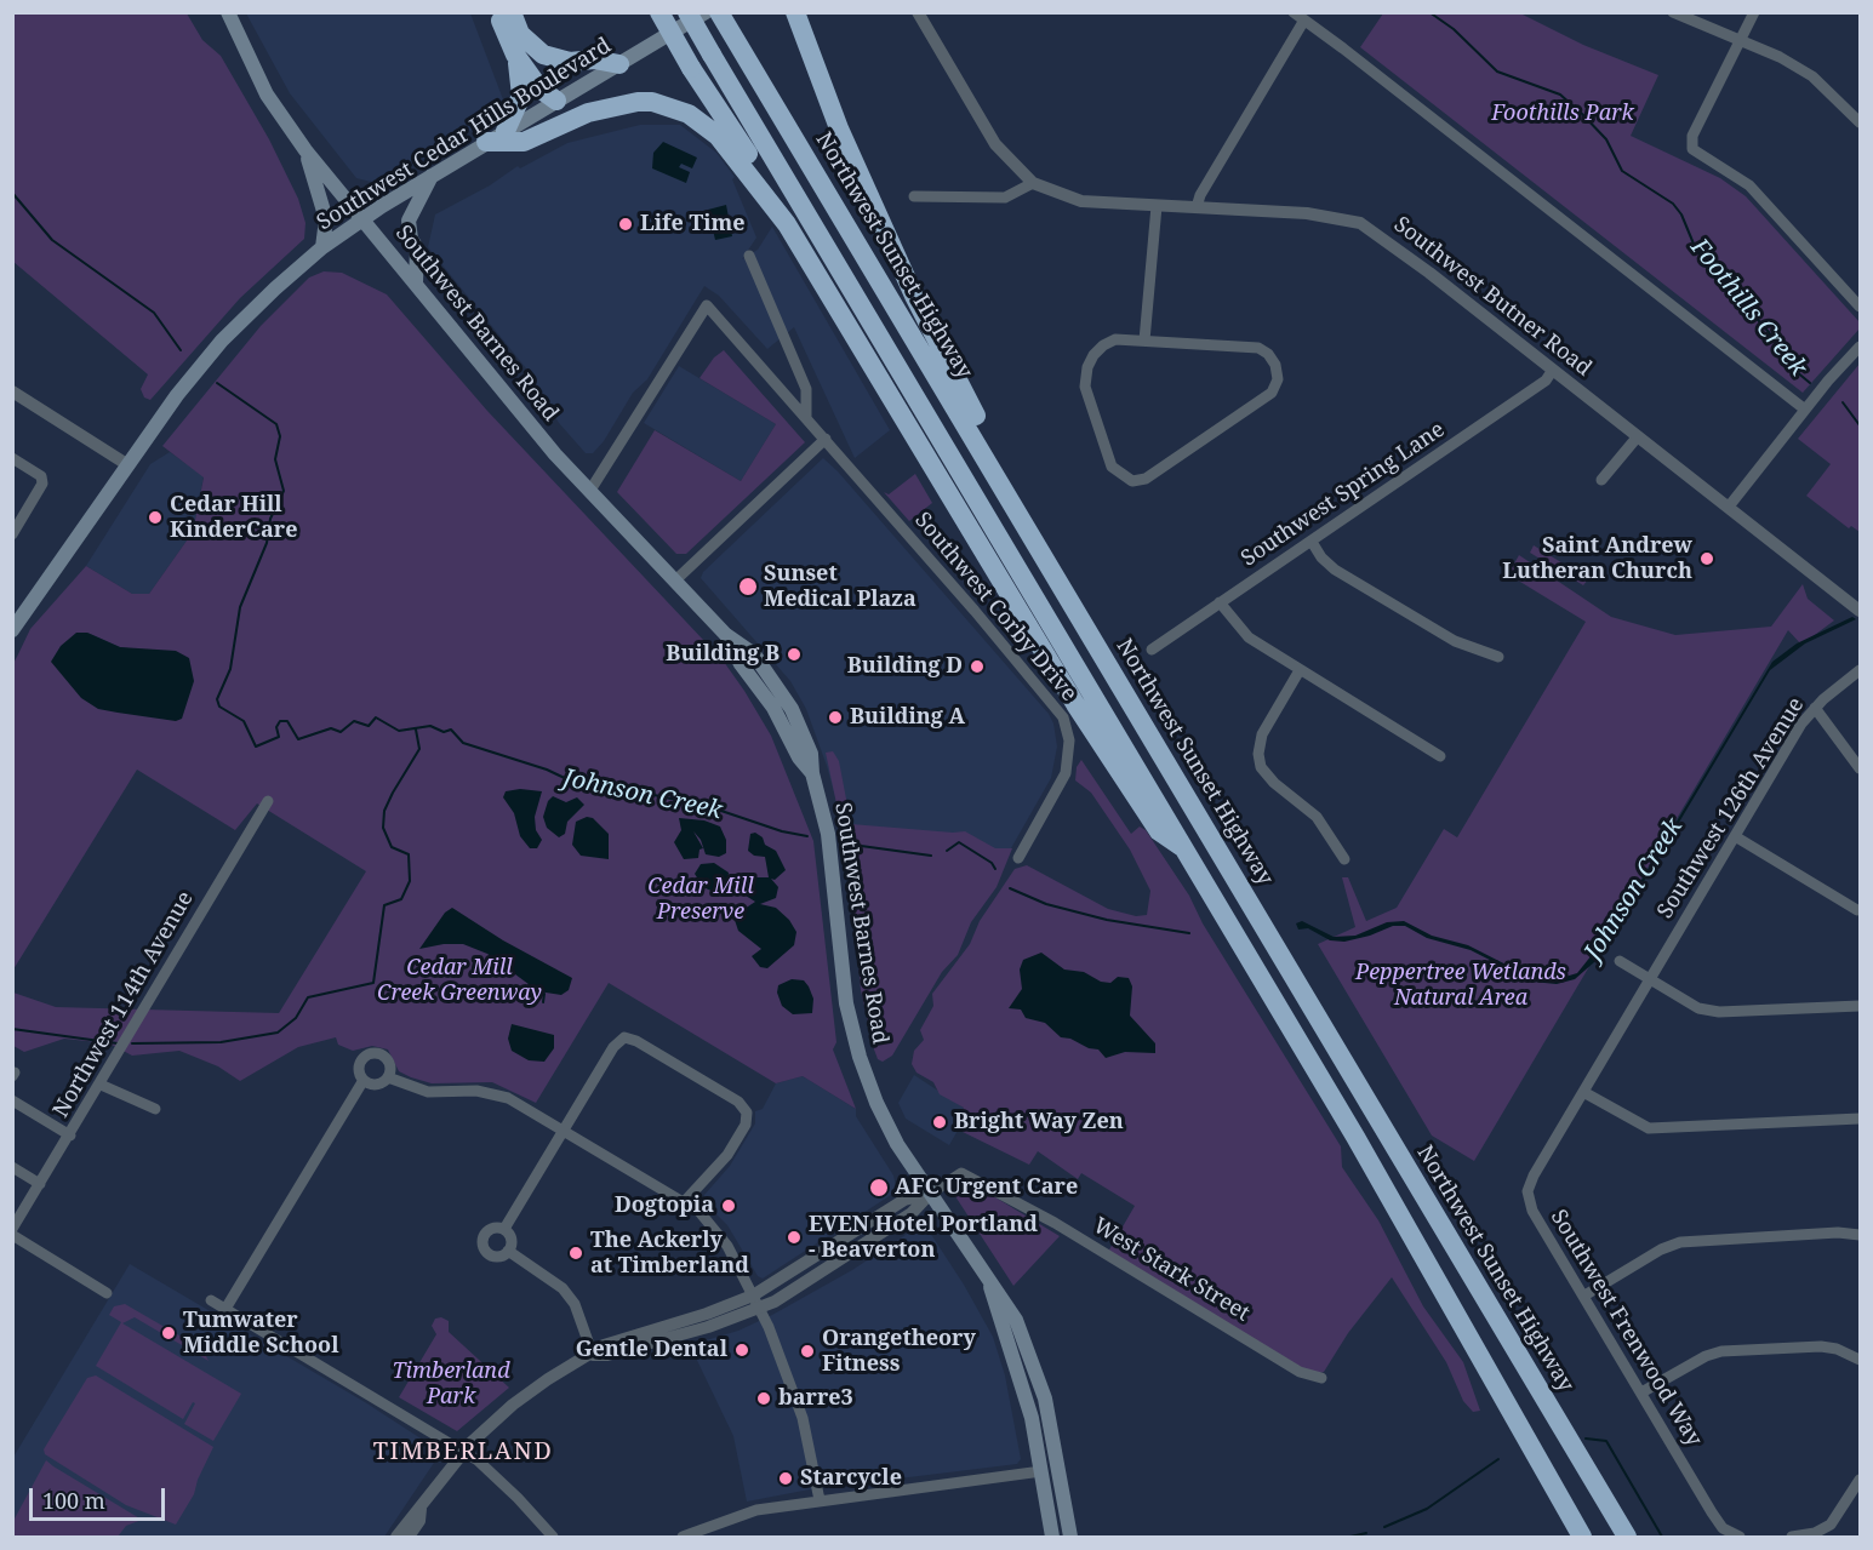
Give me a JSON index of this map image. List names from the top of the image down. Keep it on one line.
{"streets":{"highway":["Northwest Sunset Highway"],"main road":["Southwest Cedar Hills Boulevard","Southwest Barnes Road"],"street":["Southwest Butner Road","Southwest Spring Lane","Southwest Corby Drive","Southwest 126th Avenue","Northwest 114th Avenue","West Stark Street","Southwest Frenwood Way"]},"crossings":[["Southwest Cedar Hills Boulevard","Southwest Barnes Road"],["Southwest Butner Road","Southwest Spring Lane"],["Southwest Barnes Road","Southwest Corby Drive"],["Southwest Barnes Road","West Stark Street"],["Southwest 126th Avenue","Southwest Frenwood Way"]],"districts":["TIMBERLAND"],"water":["Foothills Creek","Johnson Creek"],"parks":["Foothills Park","Cedar Mill Preserve","Cedar Mill Creek Greenway","Peppertree Wetlands Natural Area","Timberland Park"],"places":["Life Time","Cedar Hill KinderCare","Saint Andrew Lutheran Church","Sunset Medical Plaza","Building B","Building D","Building A","Bright Way Zen","AFC Urgent Care","Dogtopia","EVEN Hotel Portland - Beaverton","The Ackerly at Timberland","Tumwater Middle School","Gentle Dental","Orangetheory Fitness","barre3","Starcycle"],"scale_bar":"100 m"}
